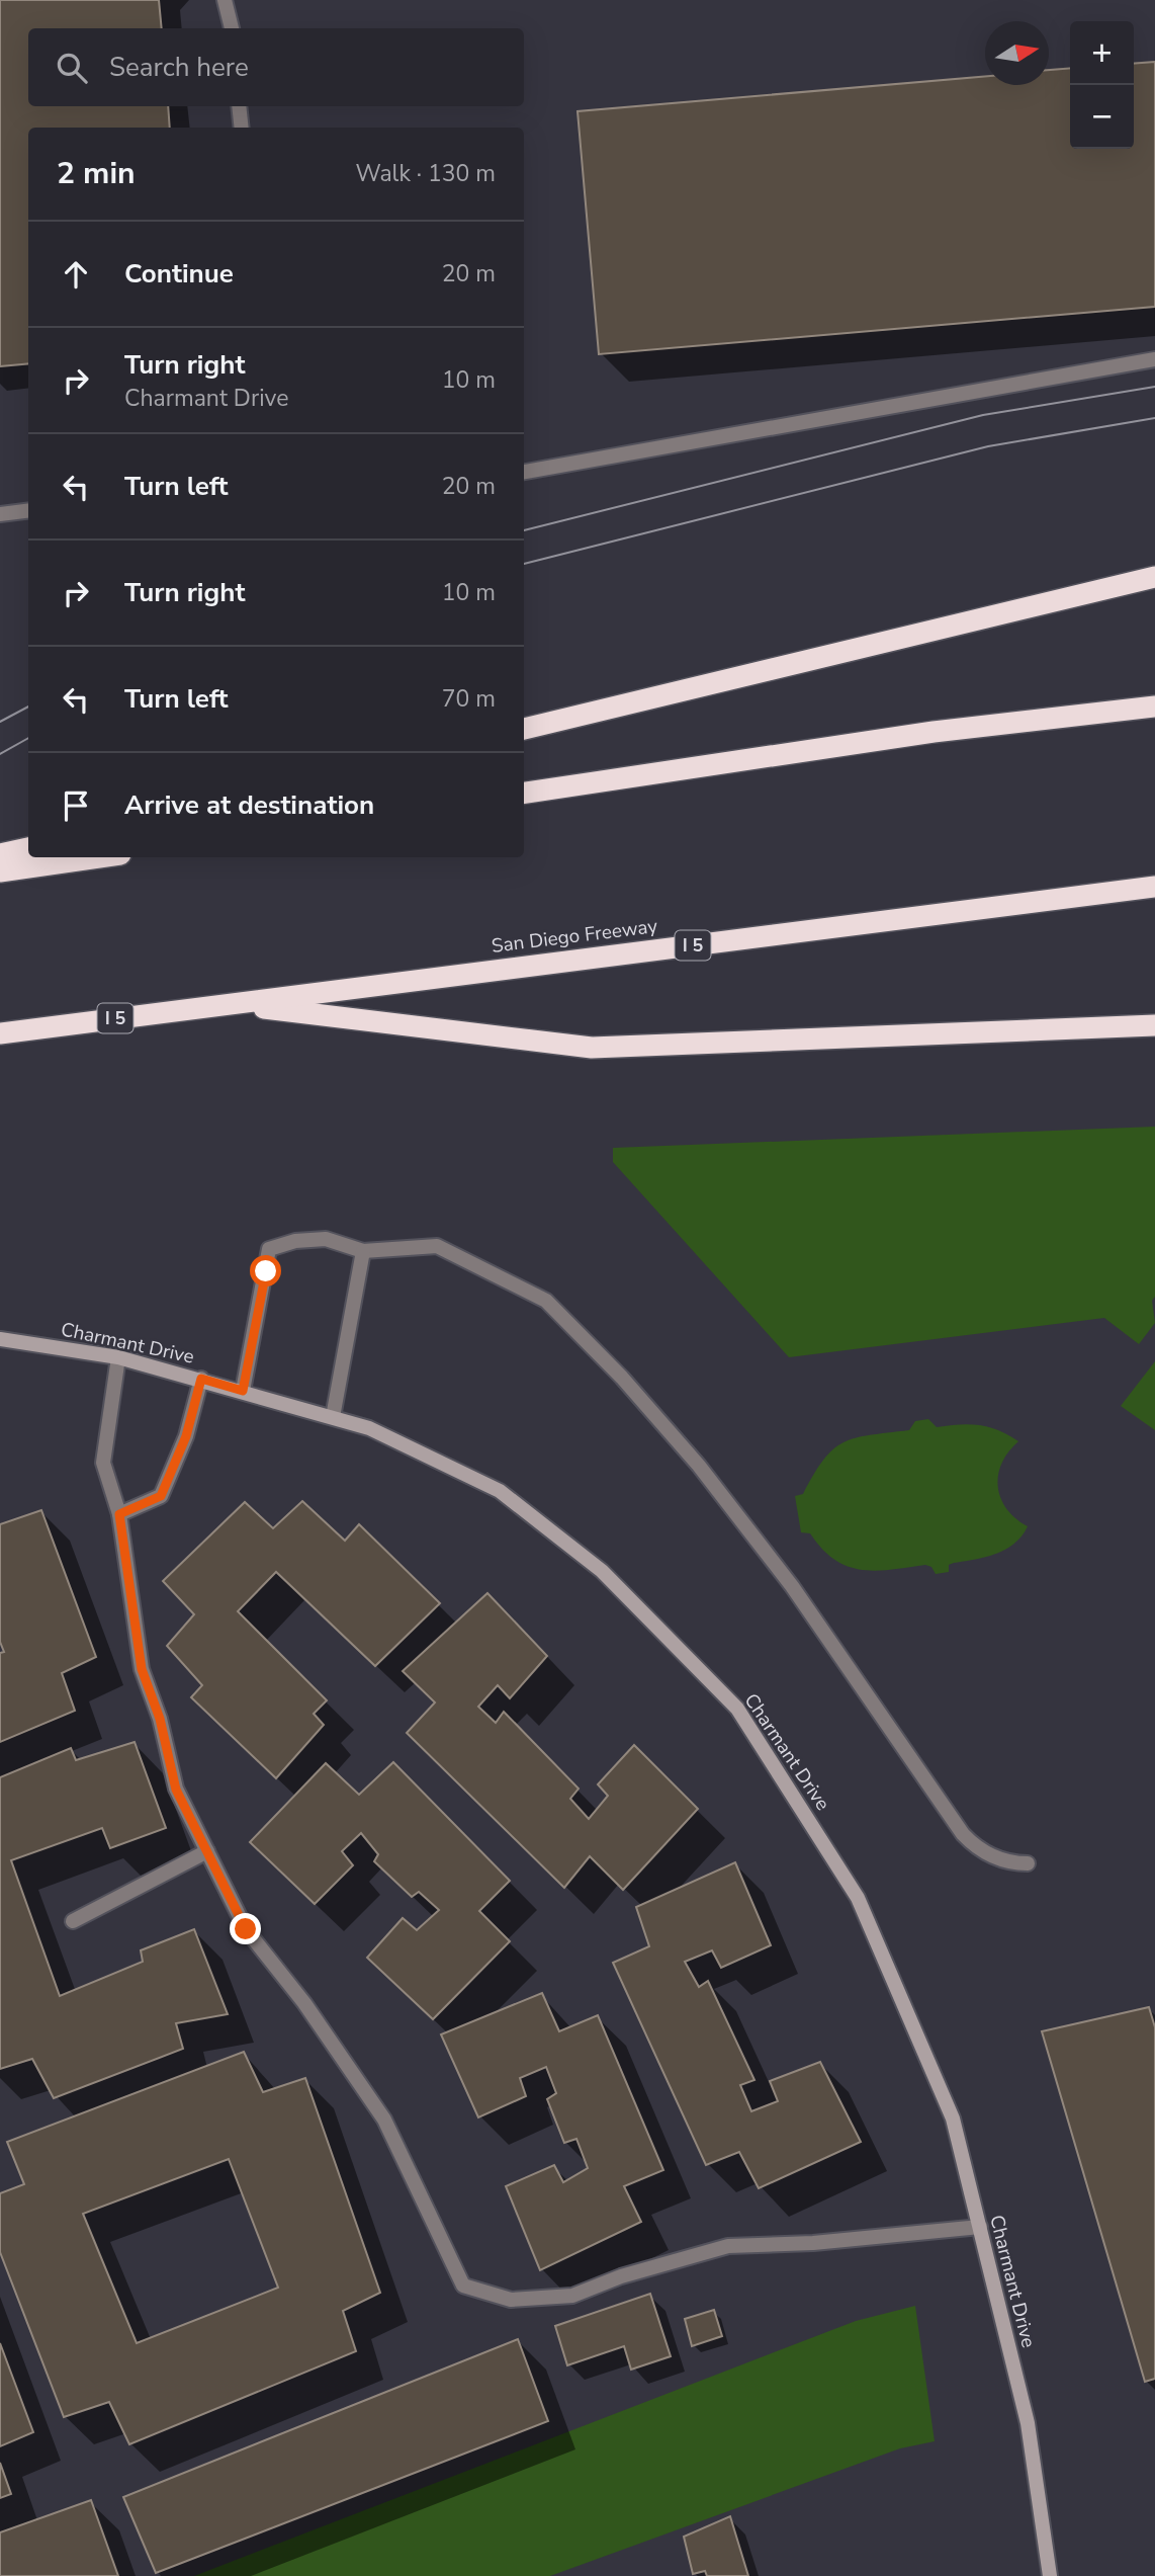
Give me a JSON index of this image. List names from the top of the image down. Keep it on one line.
{"streets":{"highway":["San Diego Freeway","I 5"],"street":["Charmant Drive"]},"north":"right","page":{"map_buttons":["+","−"],"search":"Search here","heading":["2 min","Walk · 130 m"],"list":[["Continue","20 m"],["Turn right","Charmant Drive","10 m"],["Turn left","20 m"],["Turn right","10 m"],["Turn left","70 m"],"Arrive at destination"]}}
